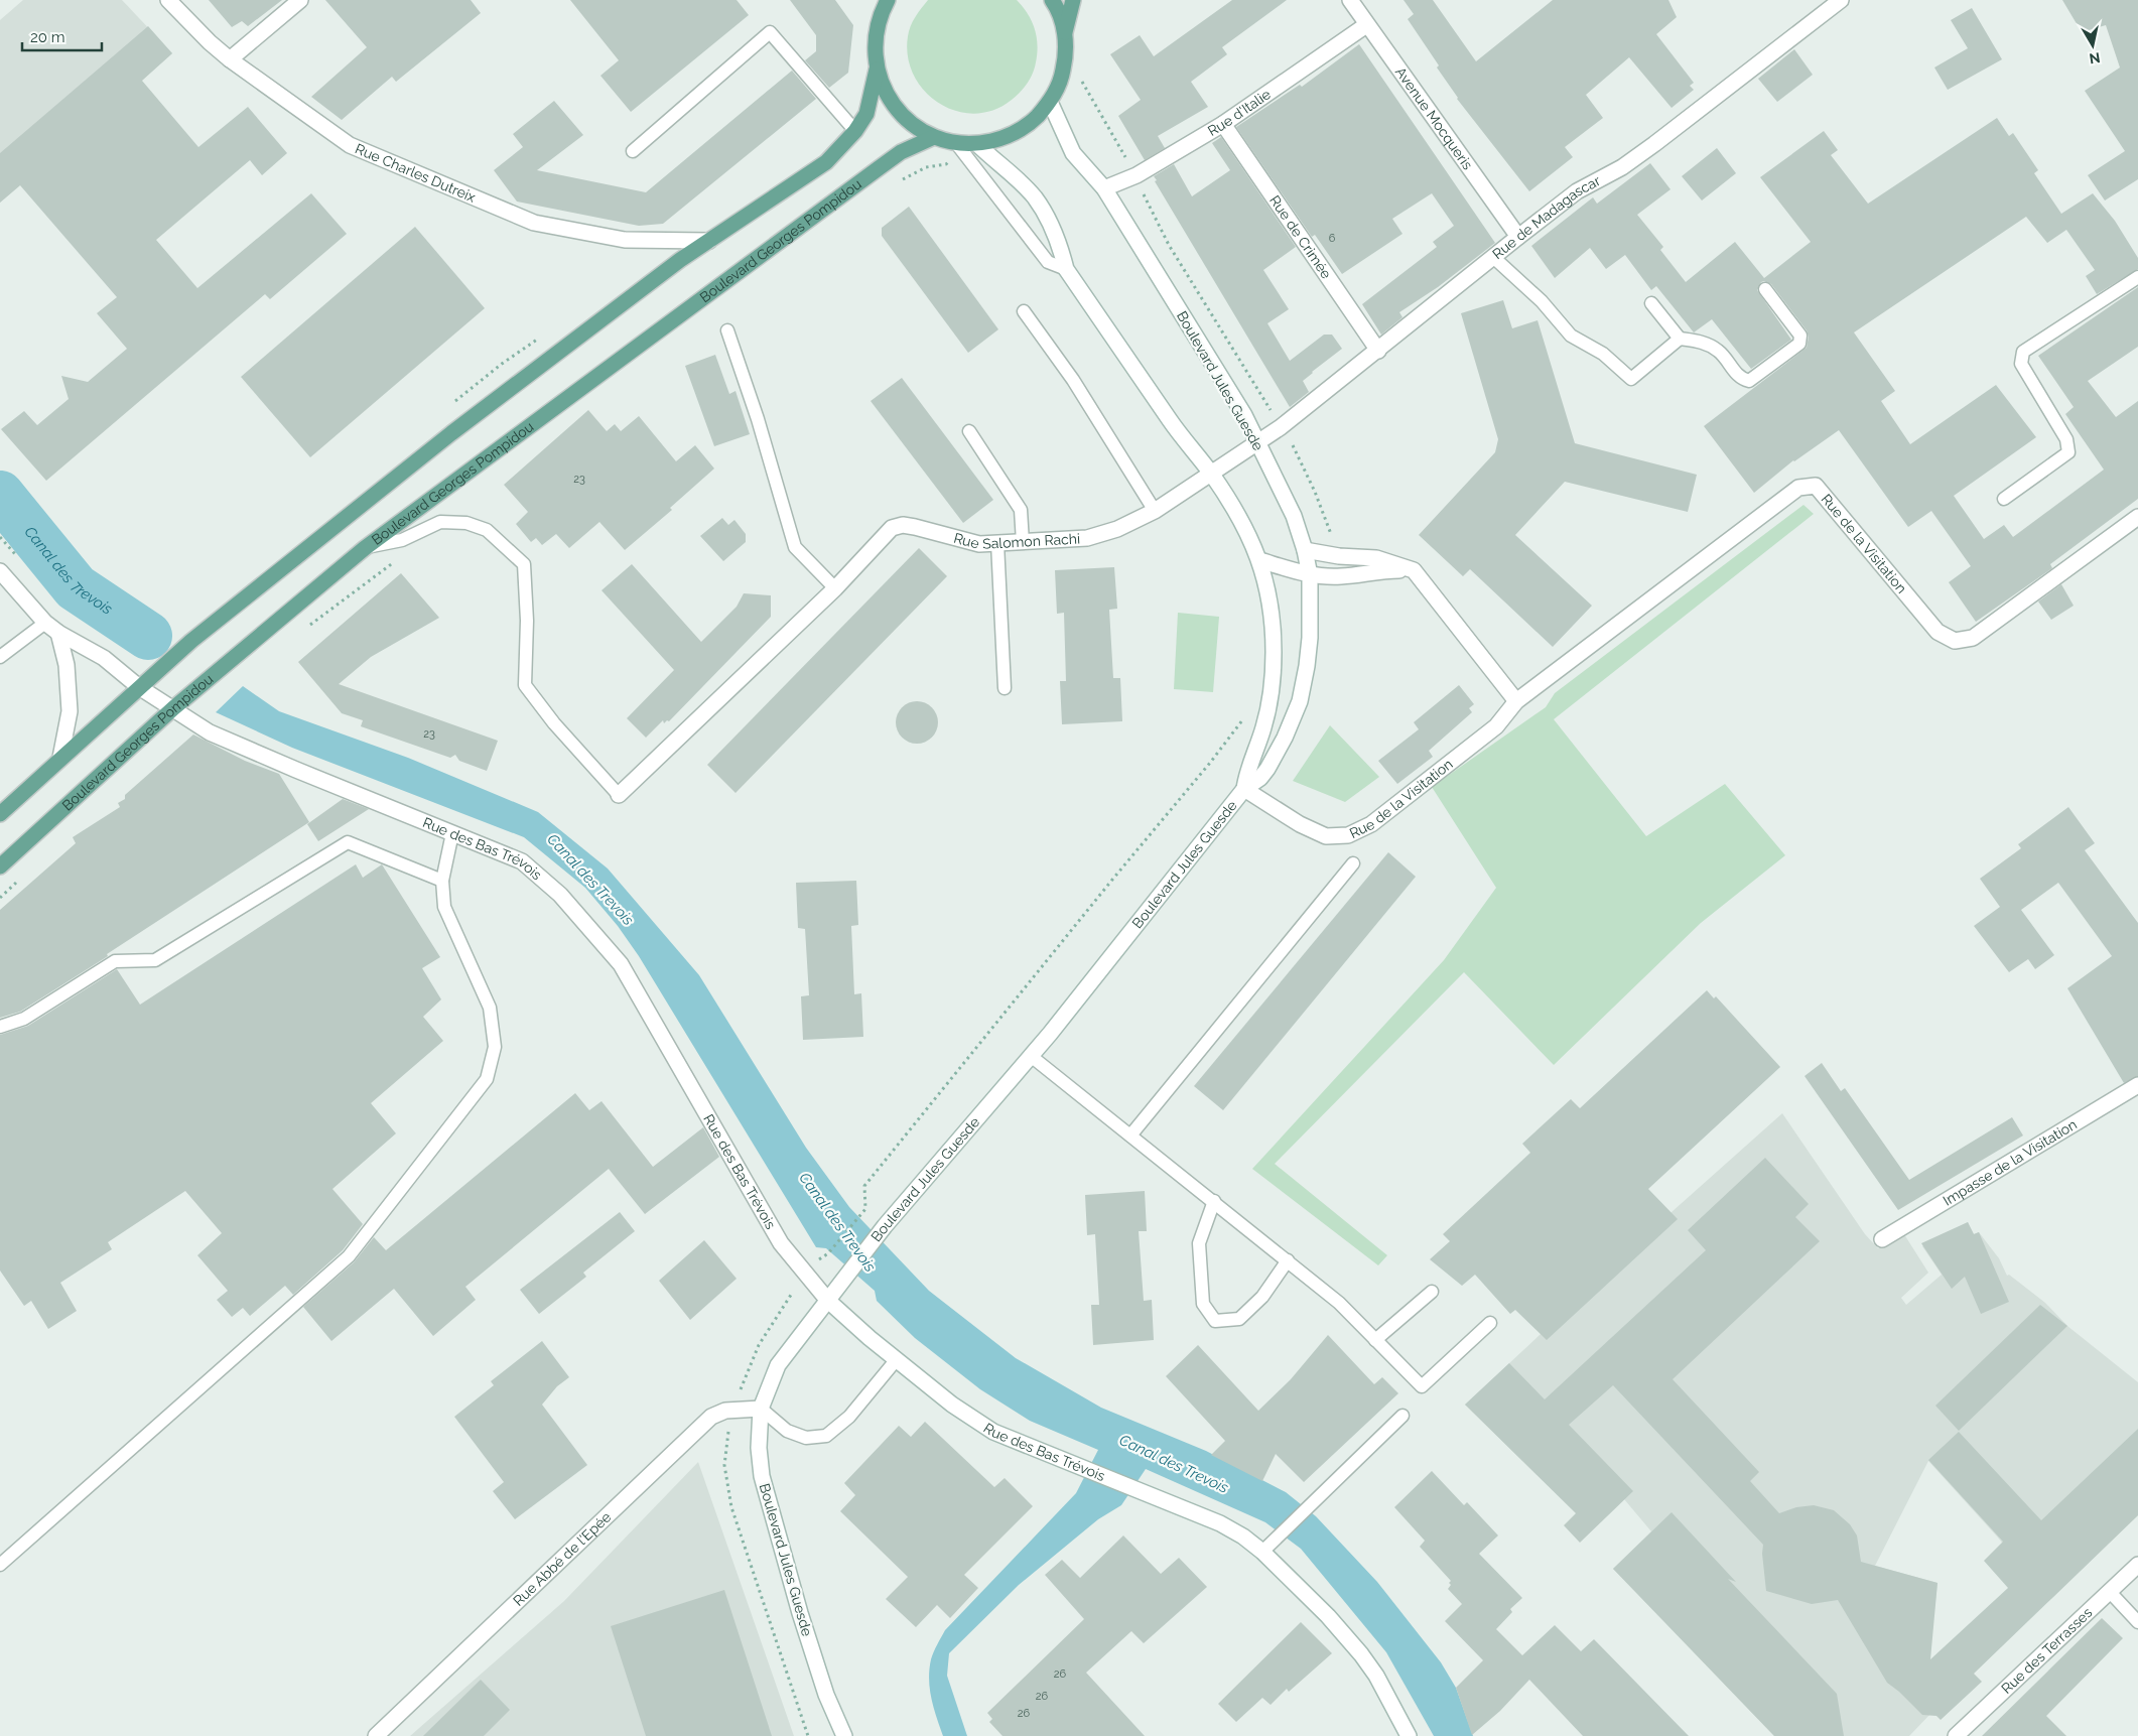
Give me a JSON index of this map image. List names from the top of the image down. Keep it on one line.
{"streets":{"main road":["Boulevard Georges Pompidou"],"street":["Rue d'Italie","Avenue Mocqueris","Rue Charles Dutreix","Rue de Madagascar","Rue de Crimée","Boulevard Jules Guesde","Rue Salomon Rachi","Rue de la Visitation","Rue des Bas Trévois","Impasse de la Visitation","Rue Abbé de l'Epée","Rue des Terrasses"]},"crossings":[["Rue d'Italie","Avenue Mocqueris"],["Rue d'Italie","Rue de Crimée"],["Rue d'Italie","Boulevard Jules Guesde"],["Avenue Mocqueris","Rue de Madagascar"],["Rue de Madagascar","Rue de Crimée"],["Rue de Madagascar","Boulevard Jules Guesde"],["Rue de Madagascar","Rue Salomon Rachi"],["Boulevard Georges Pompidou","Rue des Bas Trévois"],["Boulevard Jules Guesde","Rue Salomon Rachi"],["Boulevard Jules Guesde","Rue de la Visitation"],["Boulevard Jules Guesde","Rue des Bas Trévois"],["Boulevard Jules Guesde","Rue Abbé de l'Epée"]],"water":["Canal des Trevois"],"house_numbers":["6","23","23","26","26","26"],"scale_bar":"20 m","north":"bottom"}
